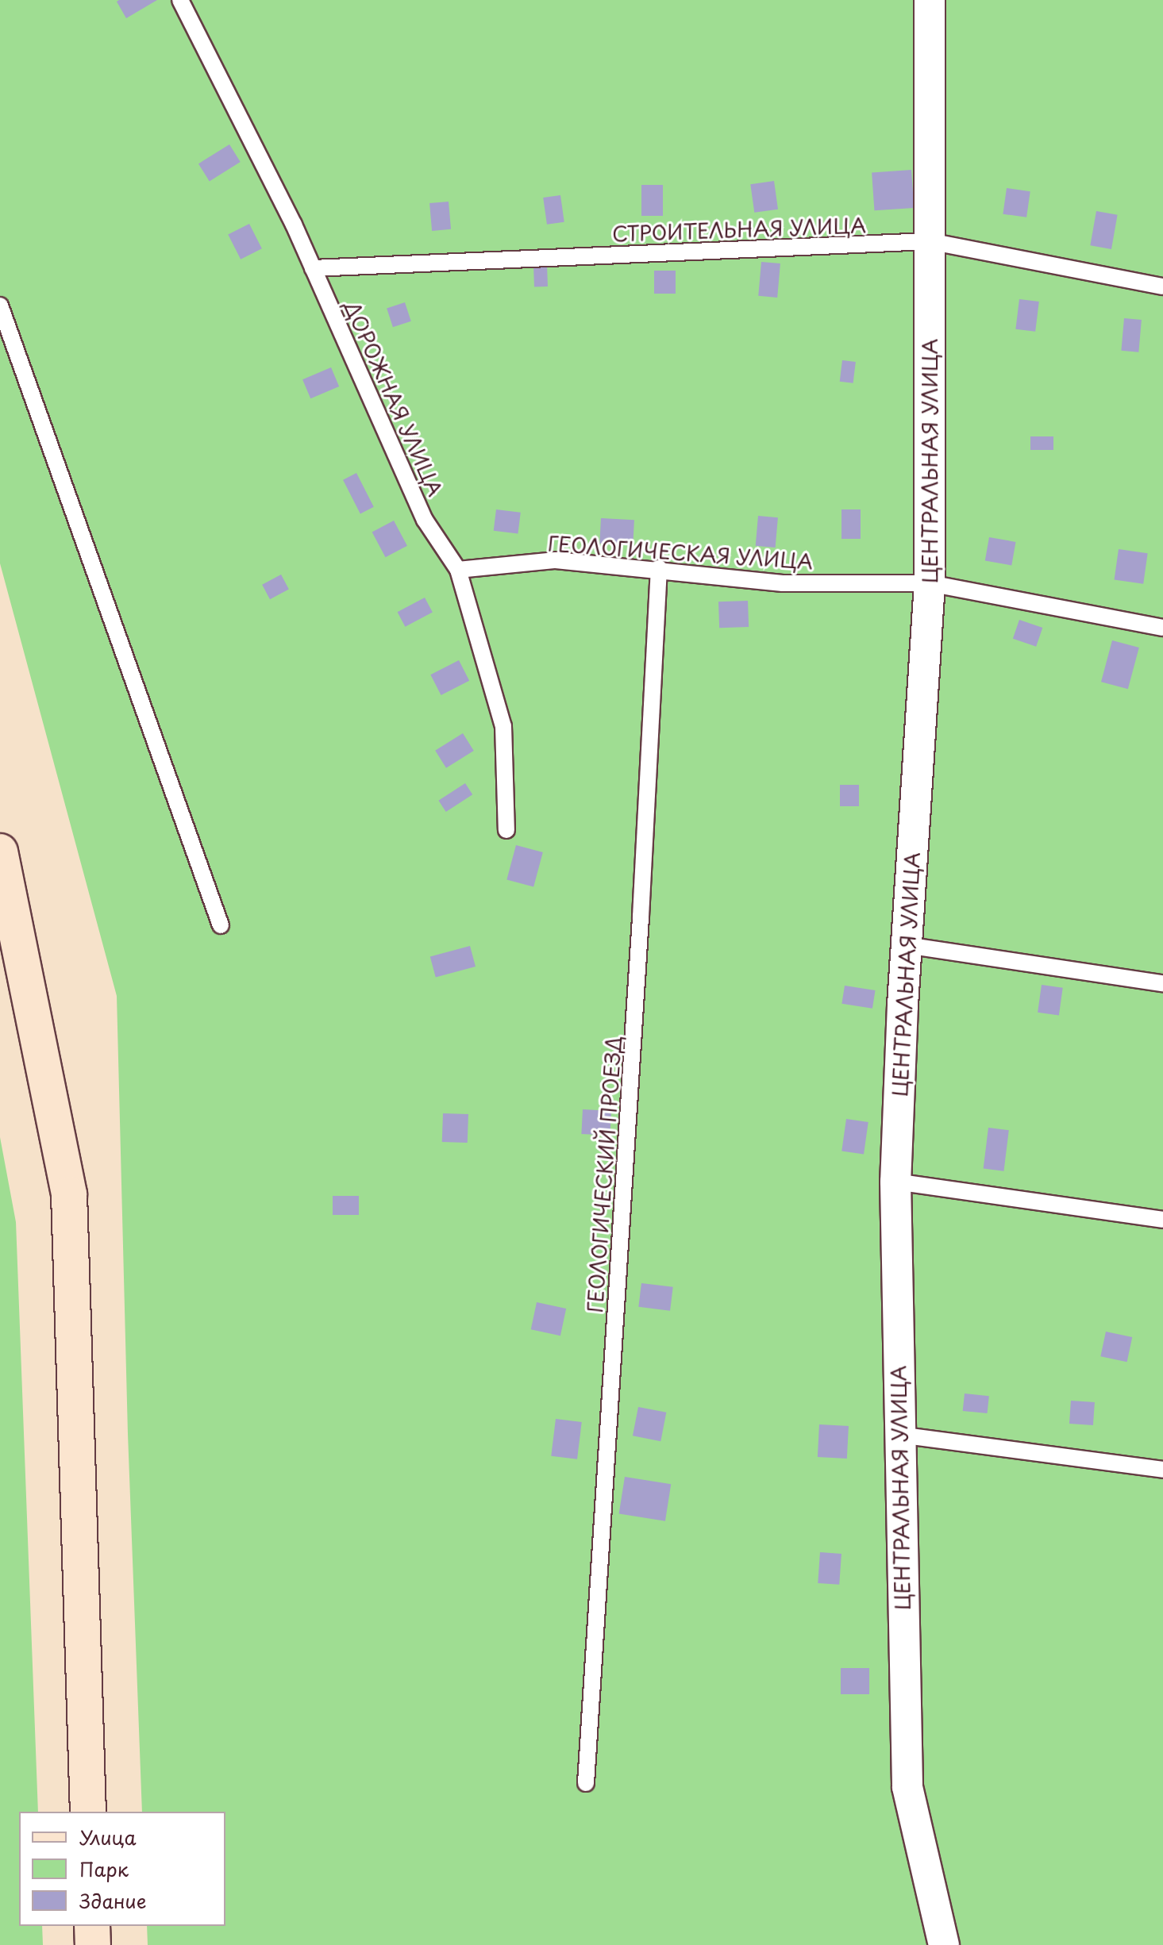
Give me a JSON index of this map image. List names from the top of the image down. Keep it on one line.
{"streets":{"street":["ЦЕНТРАЛЬНАЯ УЛИЦА"],"lane":["СТРОИТЕЛЬНАЯ УЛИЦА","ДОРОЖНАЯ УЛИЦА","ГЕОЛОГИЧЕСКАЯ УЛИЦА","ГЕОЛОГИЧЕСКИЙ ПРОЕЗД"]},"crossings":[["СТРОИТЕЛЬНАЯ УЛИЦА","ДОРОЖНАЯ УЛИЦА"],["СТРОИТЕЛЬНАЯ УЛИЦА","ЦЕНТРАЛЬНАЯ УЛИЦА"],["ДОРОЖНАЯ УЛИЦА","ГЕОЛОГИЧЕСКАЯ УЛИЦА"],["ЦЕНТРАЛЬНАЯ УЛИЦА","ГЕОЛОГИЧЕСКАЯ УЛИЦА"],["ГЕОЛОГИЧЕСКАЯ УЛИЦА","ГЕОЛОГИЧЕСКИЙ ПРОЕЗД"]],"legend":["Улица","Парк","Здание"]}
